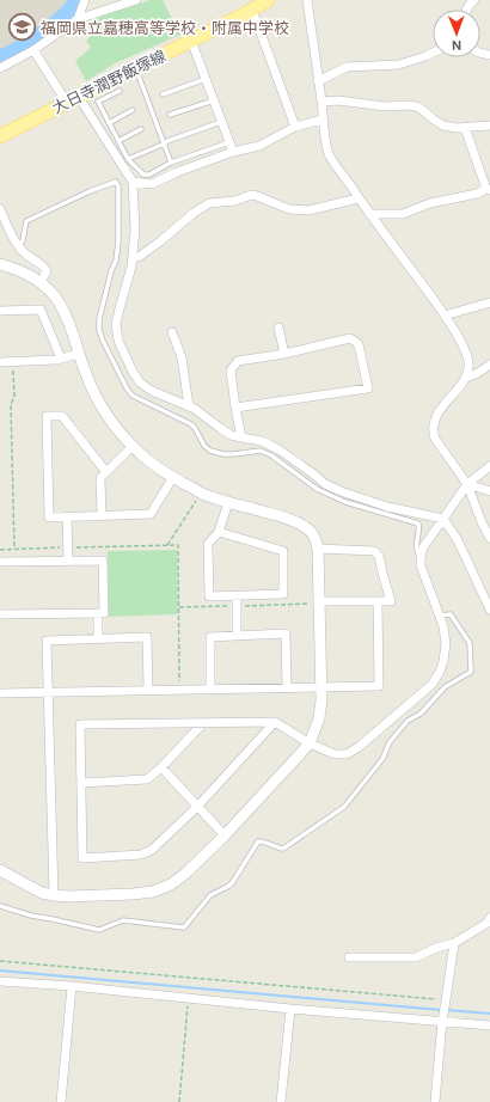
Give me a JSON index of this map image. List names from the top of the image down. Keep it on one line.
{"streets":{"main road":["大日寺潤野飯塚線"]},"places":{"school or university":["福岡県立嘉穂高等学校・附属中学校"]},"north":"bottom"}
